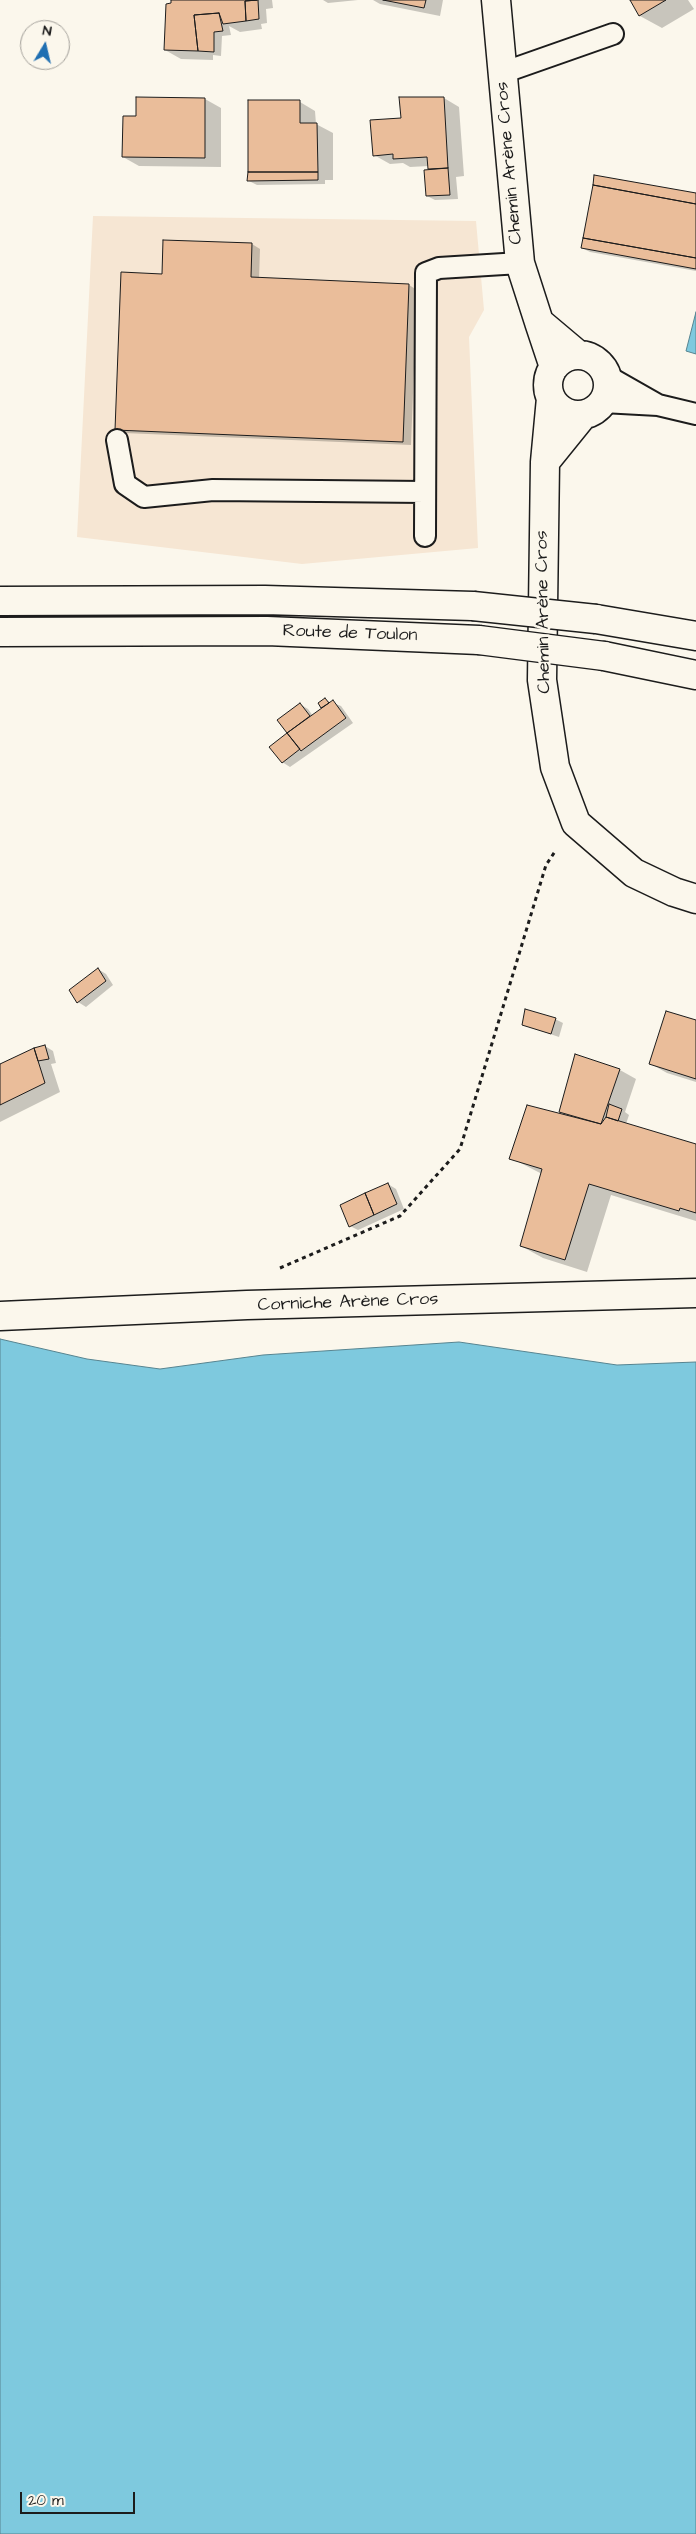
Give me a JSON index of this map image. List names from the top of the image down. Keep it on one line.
{"streets":{"street":["Chemin Arène Cros","Route de Toulon","Corniche Arène Cros"]},"scale_bar":"20 m","north":"top"}
